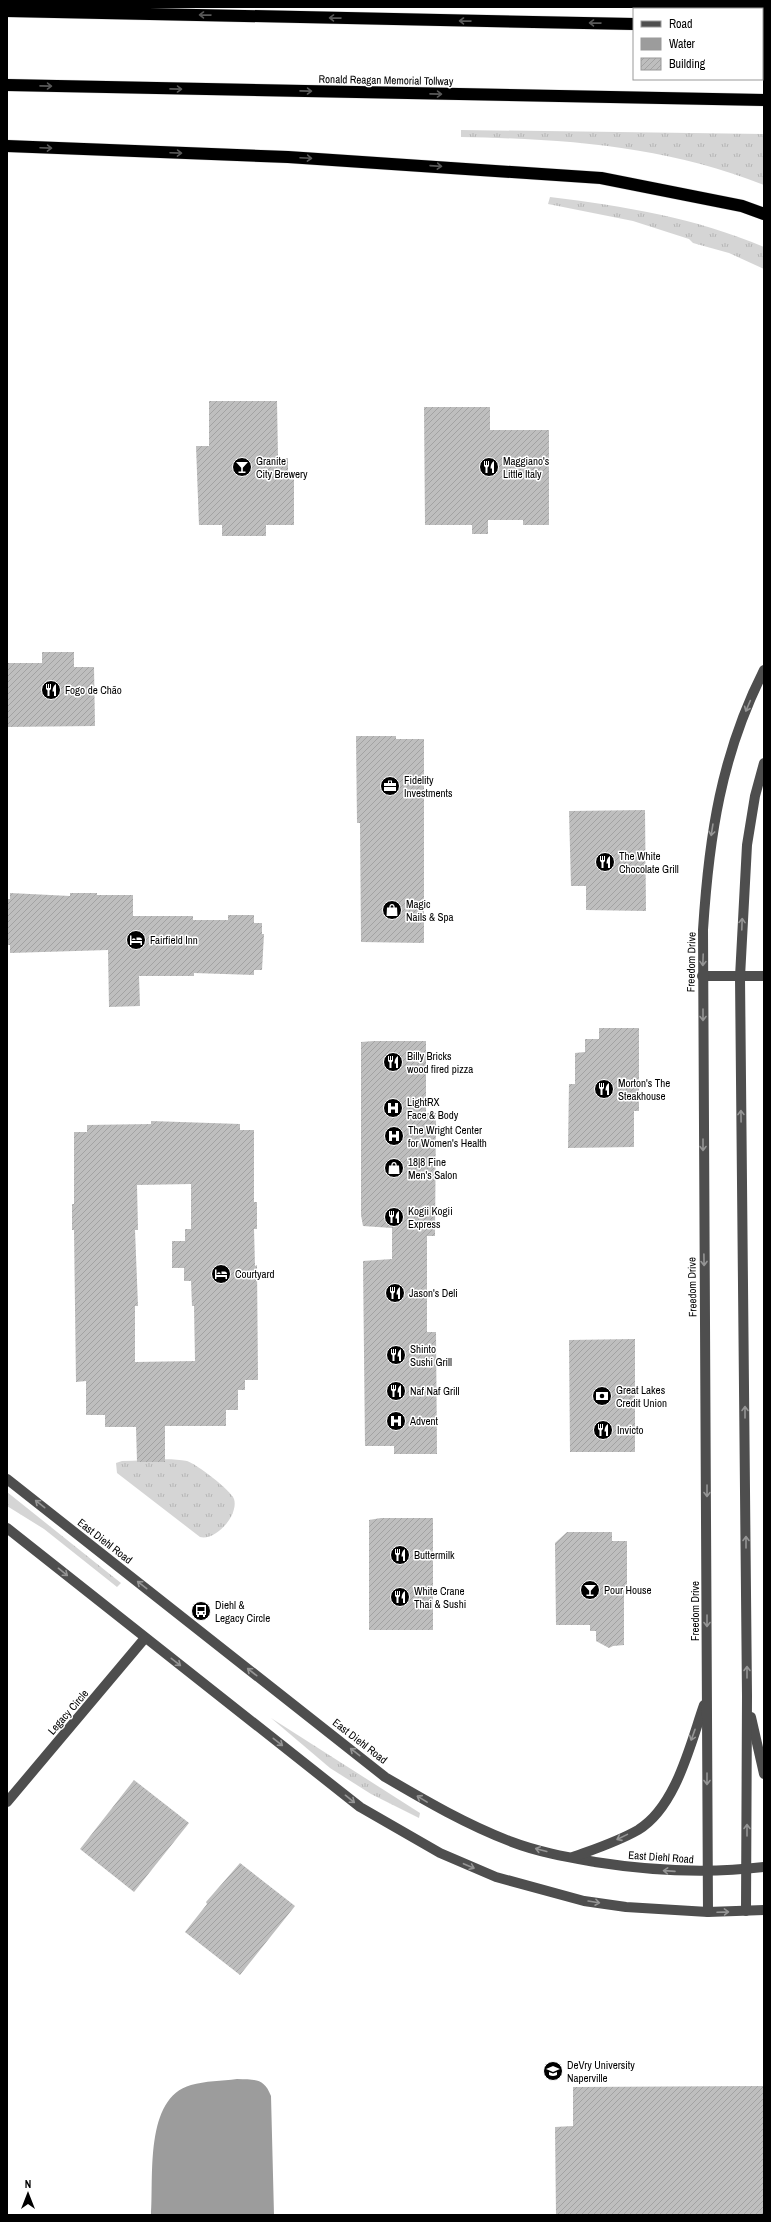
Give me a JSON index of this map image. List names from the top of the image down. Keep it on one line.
{"streets":{"highway":["Ronald Reagan Memorial Tollway"],"street":["Freedom Drive","East Diehl Road","Legacy Circle"]},"crossings":[["Freedom Drive","East Diehl Road"]],"places":{"bar":["Granite City Brewery","Pour House"],"restaurant":["Maggiano's Little Italy","Fogo de Chão","The White Chocolate Grill","Billy Bricks wood fired pizza","Morton's The Steakhouse","Kogii Kogii Express","Jason's Deli","Shinto Sushi Grill","Naf Naf Grill","Invicto","Buttermilk","White Crane Thai & Sushi"],"office":["Fidelity Investments"],"shop":["Magic Nails & Spa","18|8 Fine Men's Salon"],"hotel":["Fairfield Inn","Courtyard"],"hospital":["LightRX Face & Body","The Wright Center for Women's Health","Advent"],"bank":["Great Lakes Credit Union"],"bus stop":["Diehl & Legacy Circle"],"school or university":["DeVry University Naperville"]},"legend":["Road","Water","Building"],"north":"top"}
